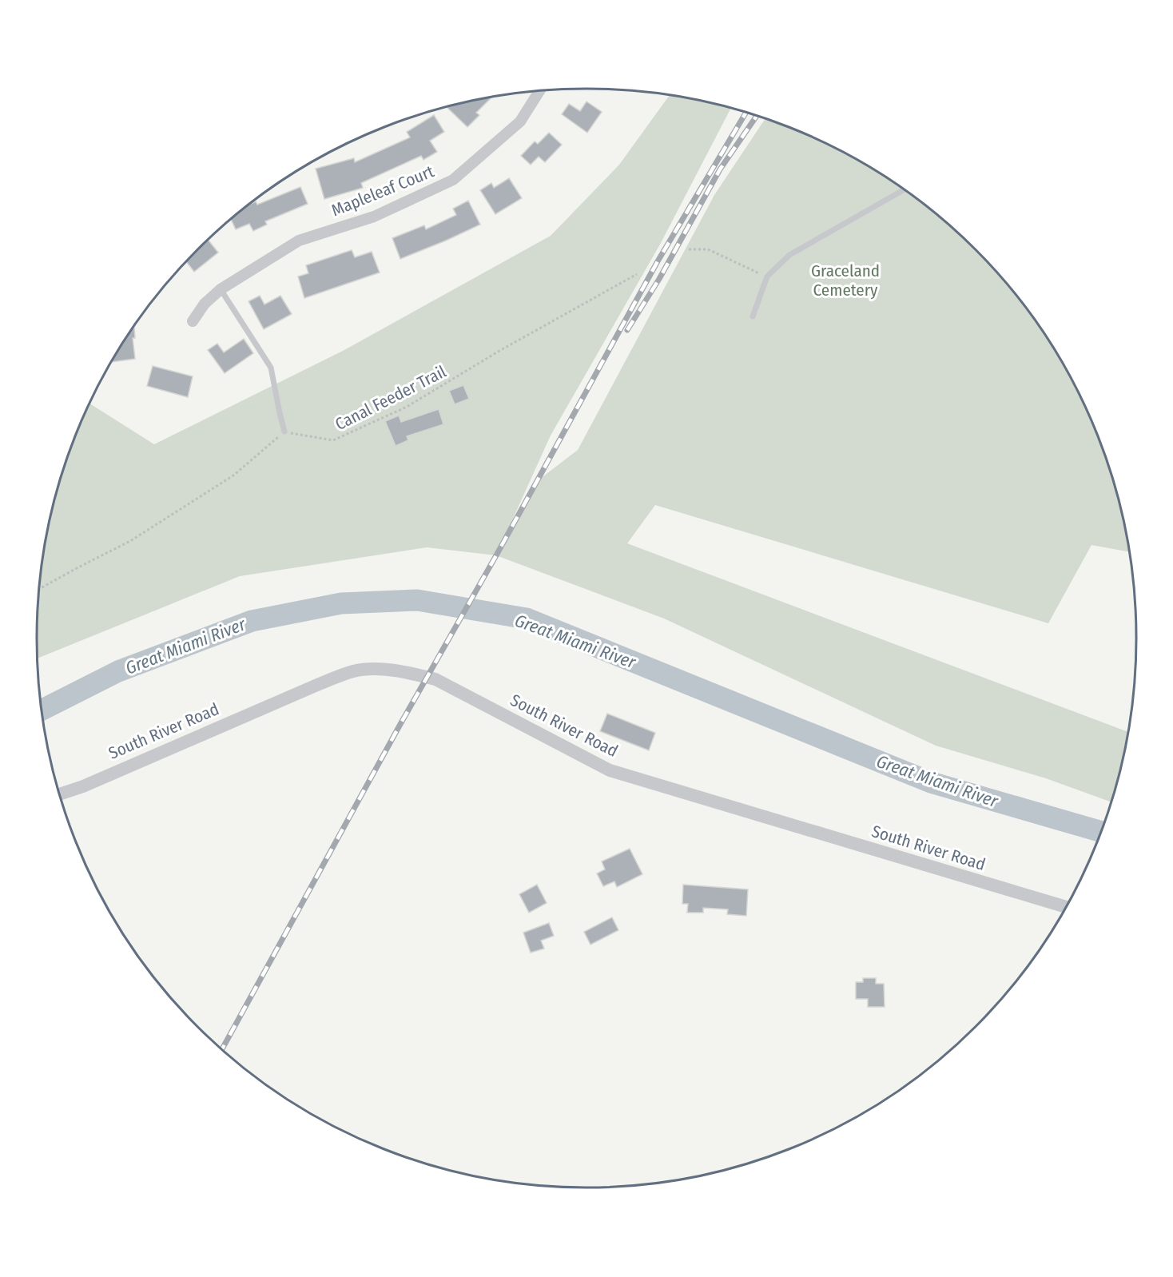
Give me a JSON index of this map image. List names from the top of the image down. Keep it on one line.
{"streets":{"street":["Mapleleaf Court","South River Road"],"path":["Canal Feeder Trail"]},"water":["Great Miami River"],"parks":["Graceland Cemetery"]}
